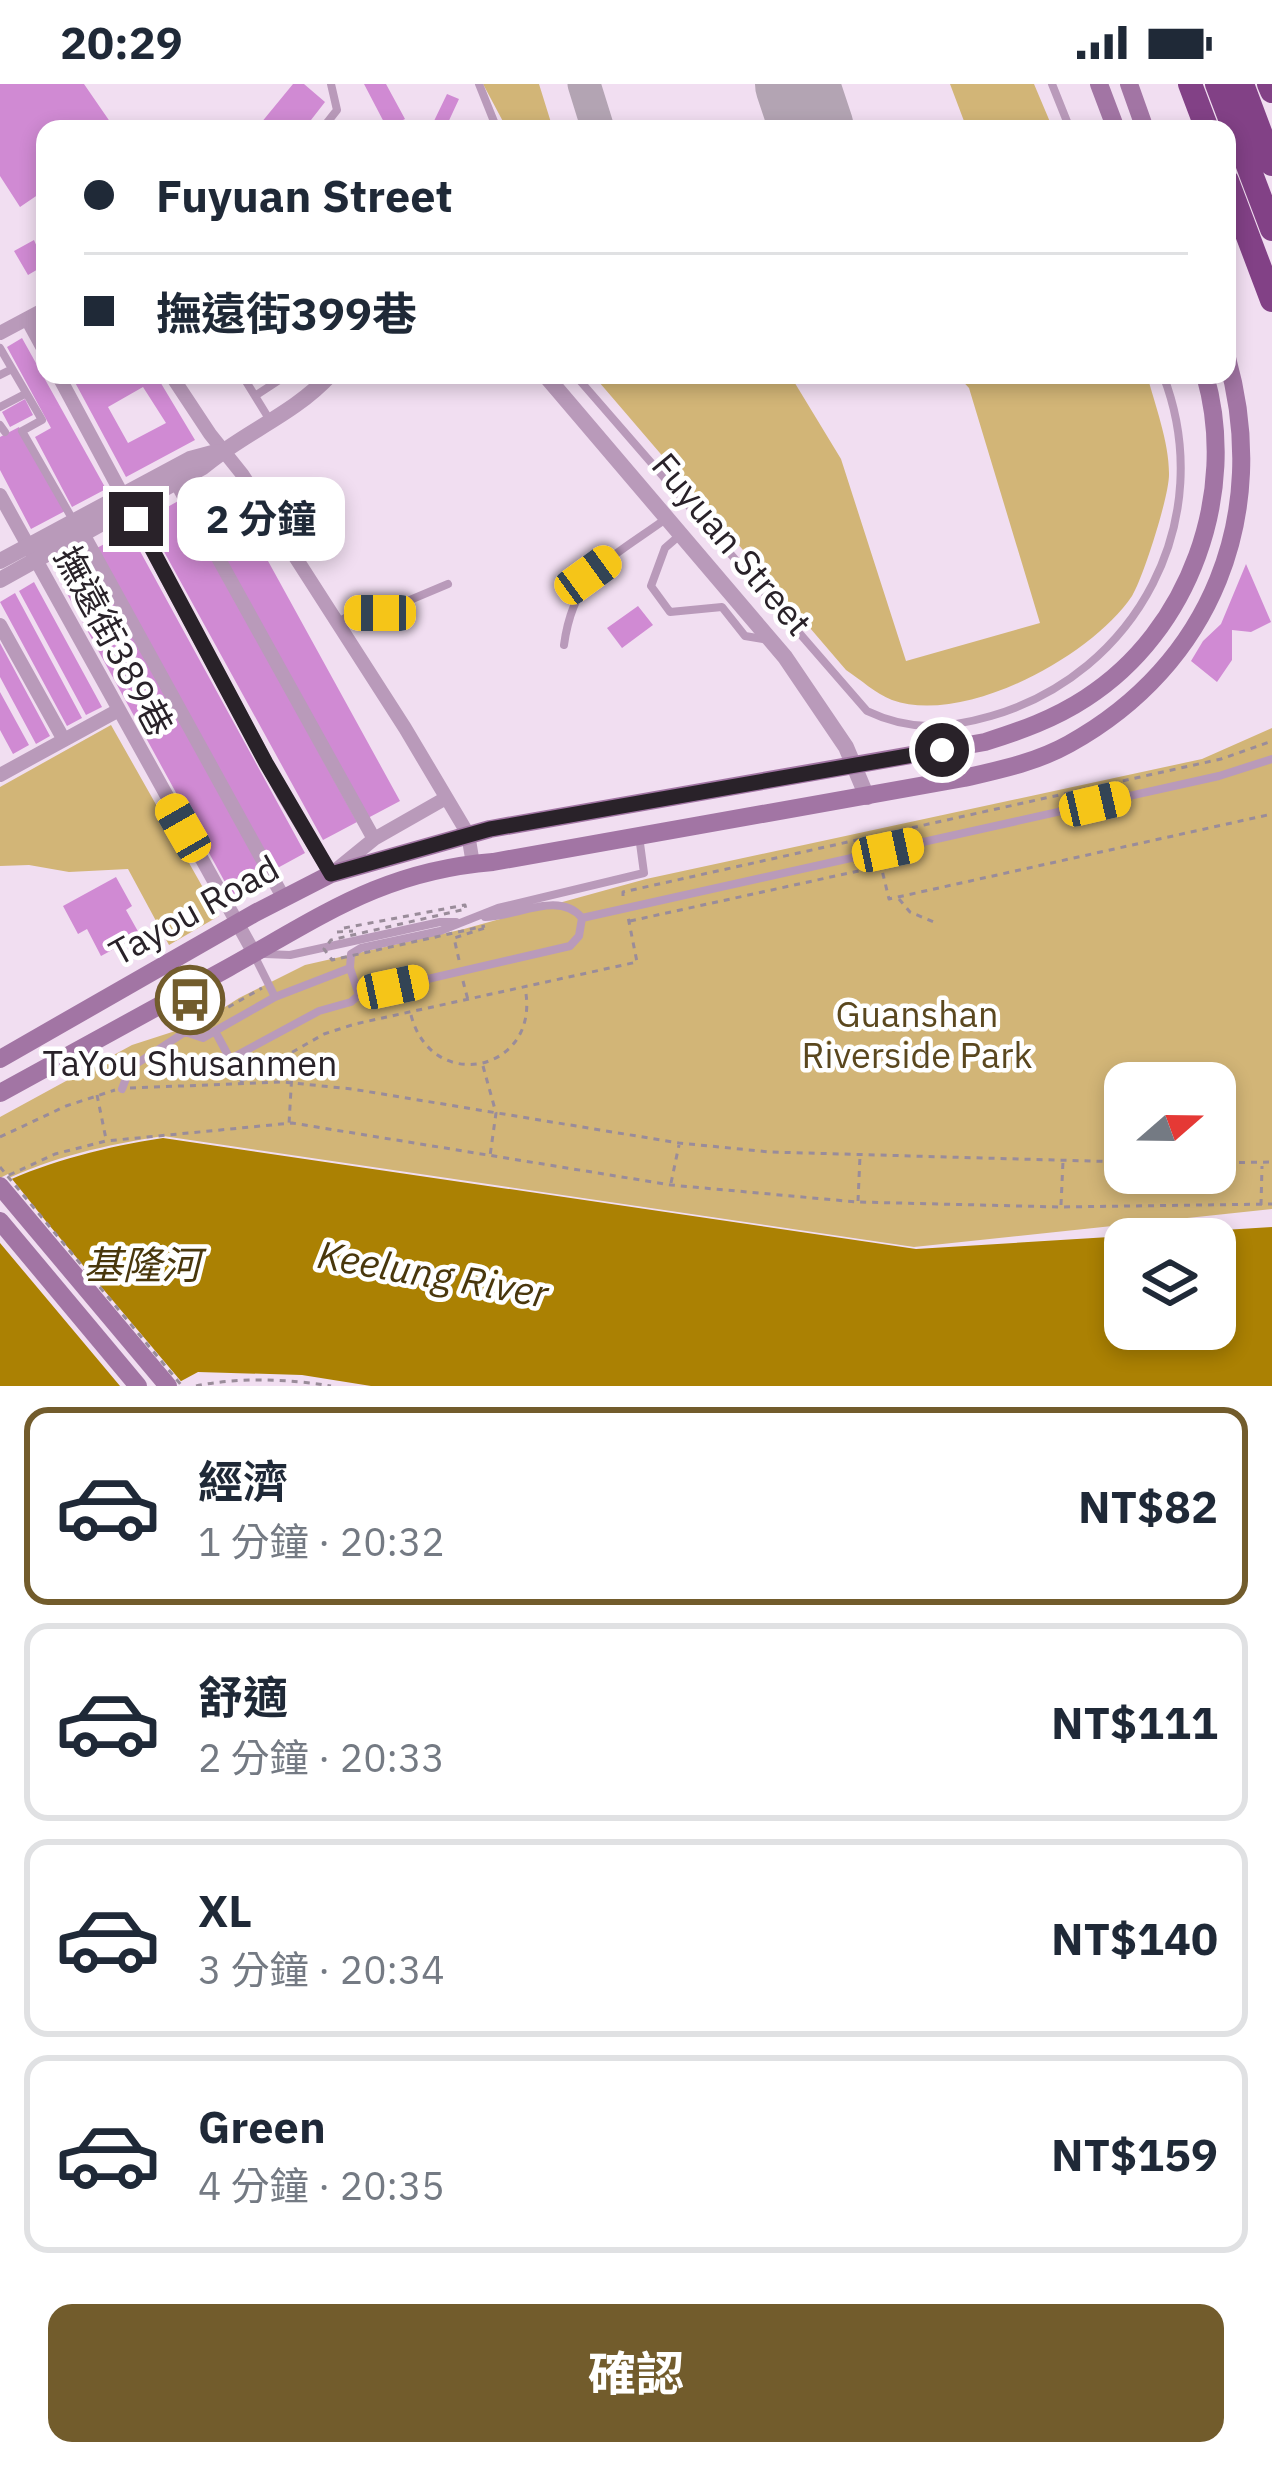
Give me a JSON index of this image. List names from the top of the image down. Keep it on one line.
{"streets":{"main road":["Tayou Road"],"street":["Fuyuan Street","撫遠街389巷"]},"crossings":[["Fuyuan Street","Tayou Road"],["撫遠街389巷","Tayou Road"]],"water":["基隆河","Keelung River"],"parks":["Guanshan Riverside Park"],"places":{"bus stop":["TaYou Shusanmen"]},"north":"right","page":{"status":"20:29","banner":["Fuyuan Street","撫遠街399巷"],"bubble":"2 分鐘","list":[{"name":"經濟","note":"1 分鐘 · 20:32","value":"NT$82"},{"name":"舒適","note":"2 分鐘 · 20:33","value":"NT$111"},{"name":"XL","note":"3 分鐘 · 20:34","value":"NT$140"},{"name":"Green","note":"4 分鐘 · 20:35","value":"NT$159"}],"buttons":"確認"}}
